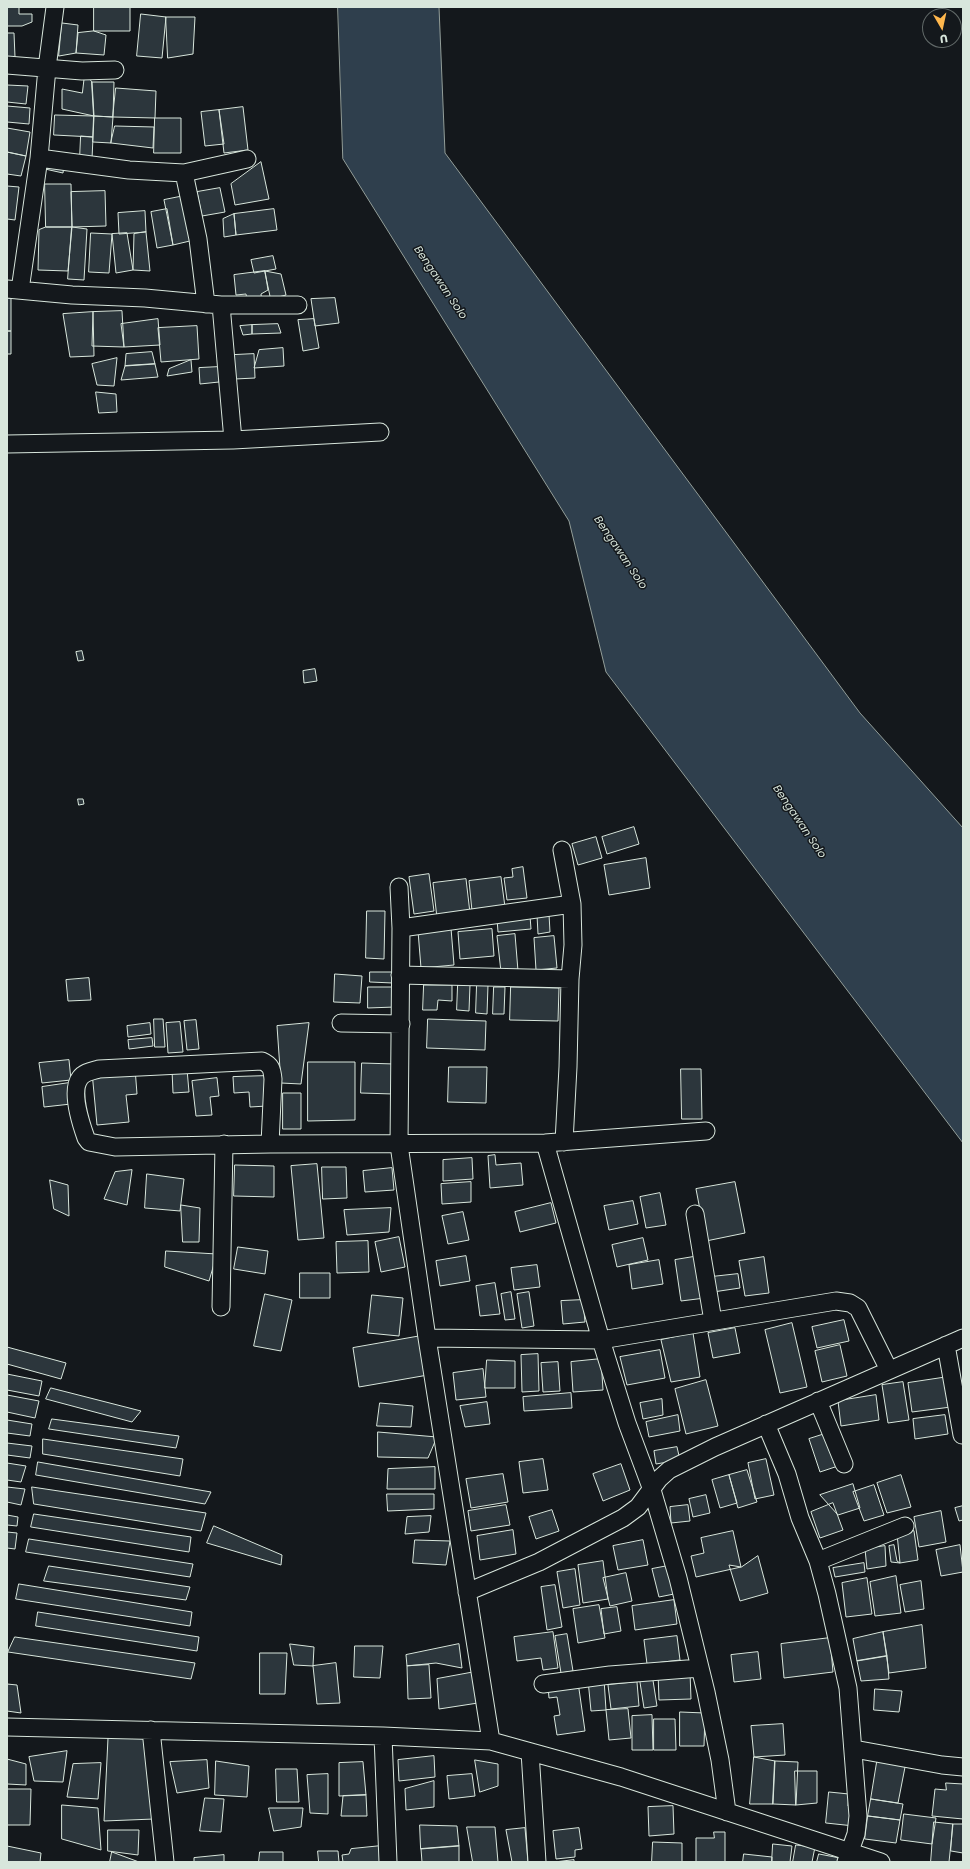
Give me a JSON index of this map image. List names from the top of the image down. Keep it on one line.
{"water":["Bengawan Solo"],"north":"bottom"}
